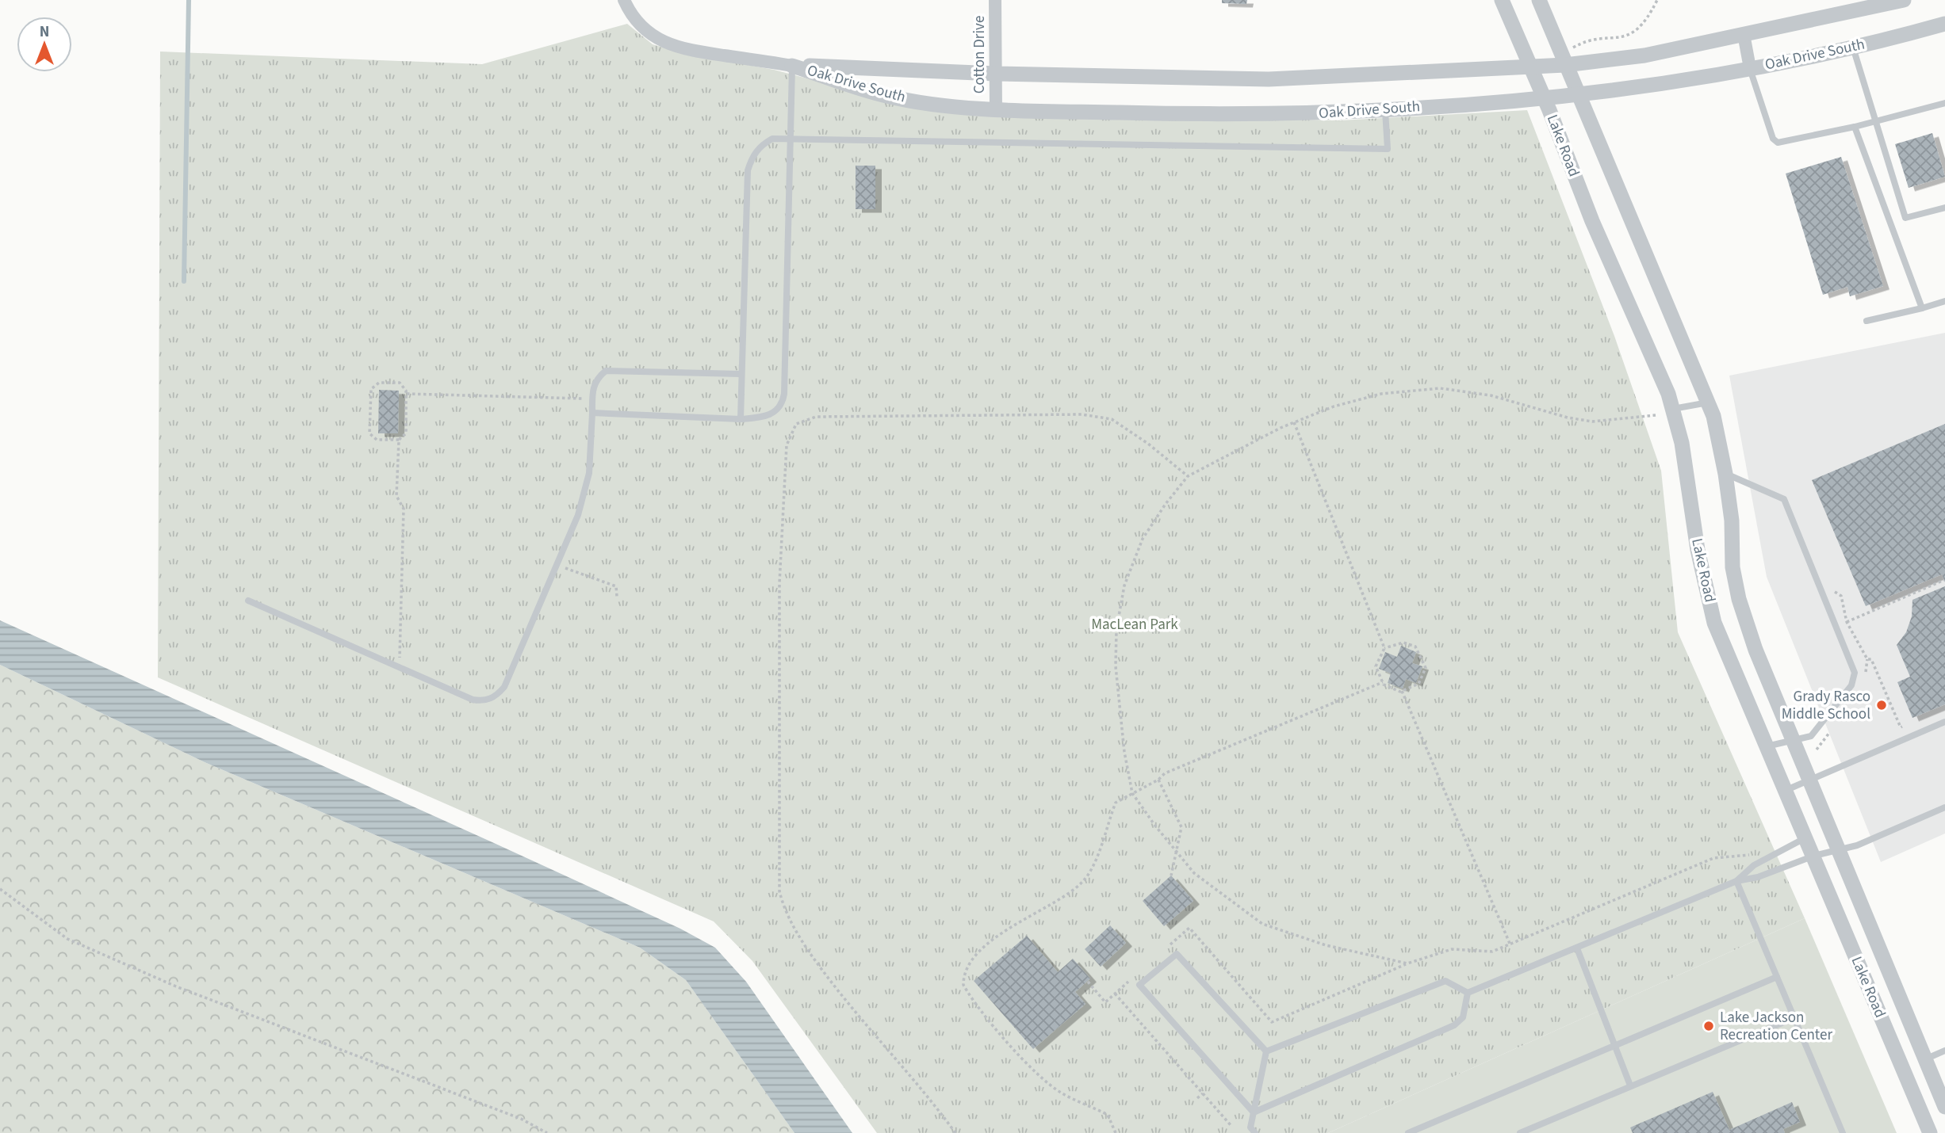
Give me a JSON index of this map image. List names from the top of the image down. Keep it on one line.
{"streets":{"street":["Cotton Drive","Oak Drive South","Lake Road"]},"crossings":[["Cotton Drive","Oak Drive South"],["Oak Drive South","Lake Road"]],"parks":["MacLean Park"],"places":["Grady Rasco Middle School","Lake Jackson Recreation Center"],"north":"top"}
